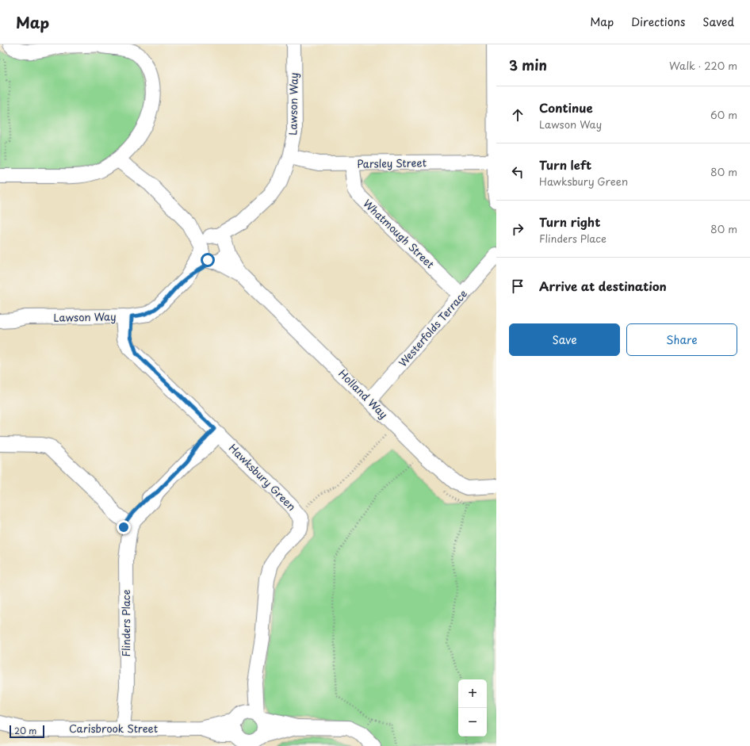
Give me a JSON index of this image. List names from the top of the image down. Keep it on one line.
{"streets":{"street":["Lawson Way","Parsley Street","Whatmough Street","Westerfolds Terrace","Holland Way","Hawksbury Green","Flinders Place","Carisbrook Street"]},"crossings":[["Lawson Way","Parsley Street"],["Lawson Way","Holland Way"],["Lawson Way","Hawksbury Green"],["Parsley Street","Whatmough Street"],["Whatmough Street","Westerfolds Terrace"],["Westerfolds Terrace","Holland Way"],["Hawksbury Green","Carisbrook Street"],["Flinders Place","Carisbrook Street"]],"scale_bar":"20 m","page":{"header":"Map","nav":["Map","Directions","Saved"],"heading":["3 min","Walk · 220 m"],"list":[["Continue","Lawson Way","60 m"],["Turn left","Hawksbury Green","80 m"],["Turn right","Flinders Place","80 m"],"Arrive at destination"],"buttons":["Save","Share"],"map_buttons":["+","−"],"scale":"20 m"}}
